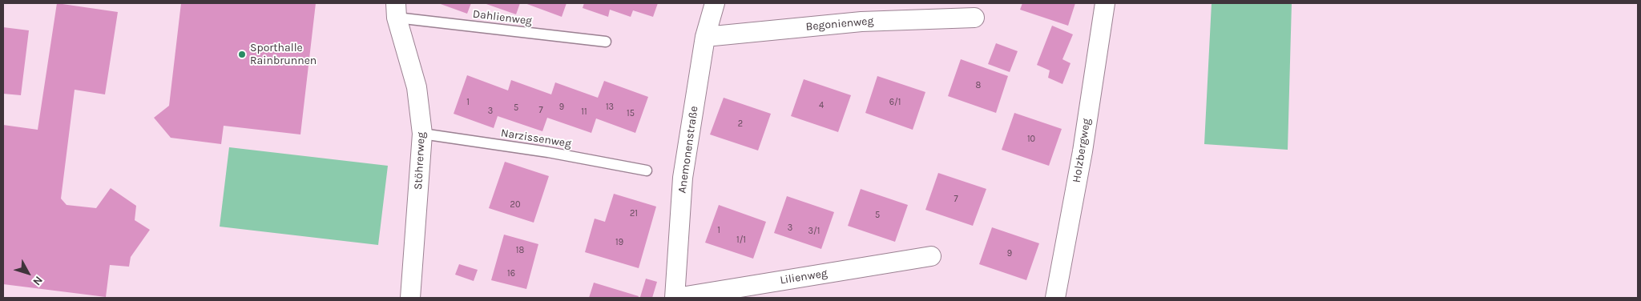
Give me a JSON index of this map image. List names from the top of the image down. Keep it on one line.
{"streets":{"street":["Begonienweg","Anemonenstraße","Holzbergweg","Stöhrerweg","Lilienweg"],"lane":["Dahlienweg","Narzissenweg"]},"crossings":[["Dahlienweg","Stöhrerweg"],["Begonienweg","Anemonenstraße"],["Narzissenweg","Stöhrerweg"],["Anemonenstraße","Lilienweg"]],"places":["Sporthalle Rainbrunnen"],"house_numbers":["8","1","6/1","4","9","13","5","7","3","11","15","2","10","7","20","21","5","3","1","3/1","1/1","19","18","9","16"],"north":"bottom right"}
